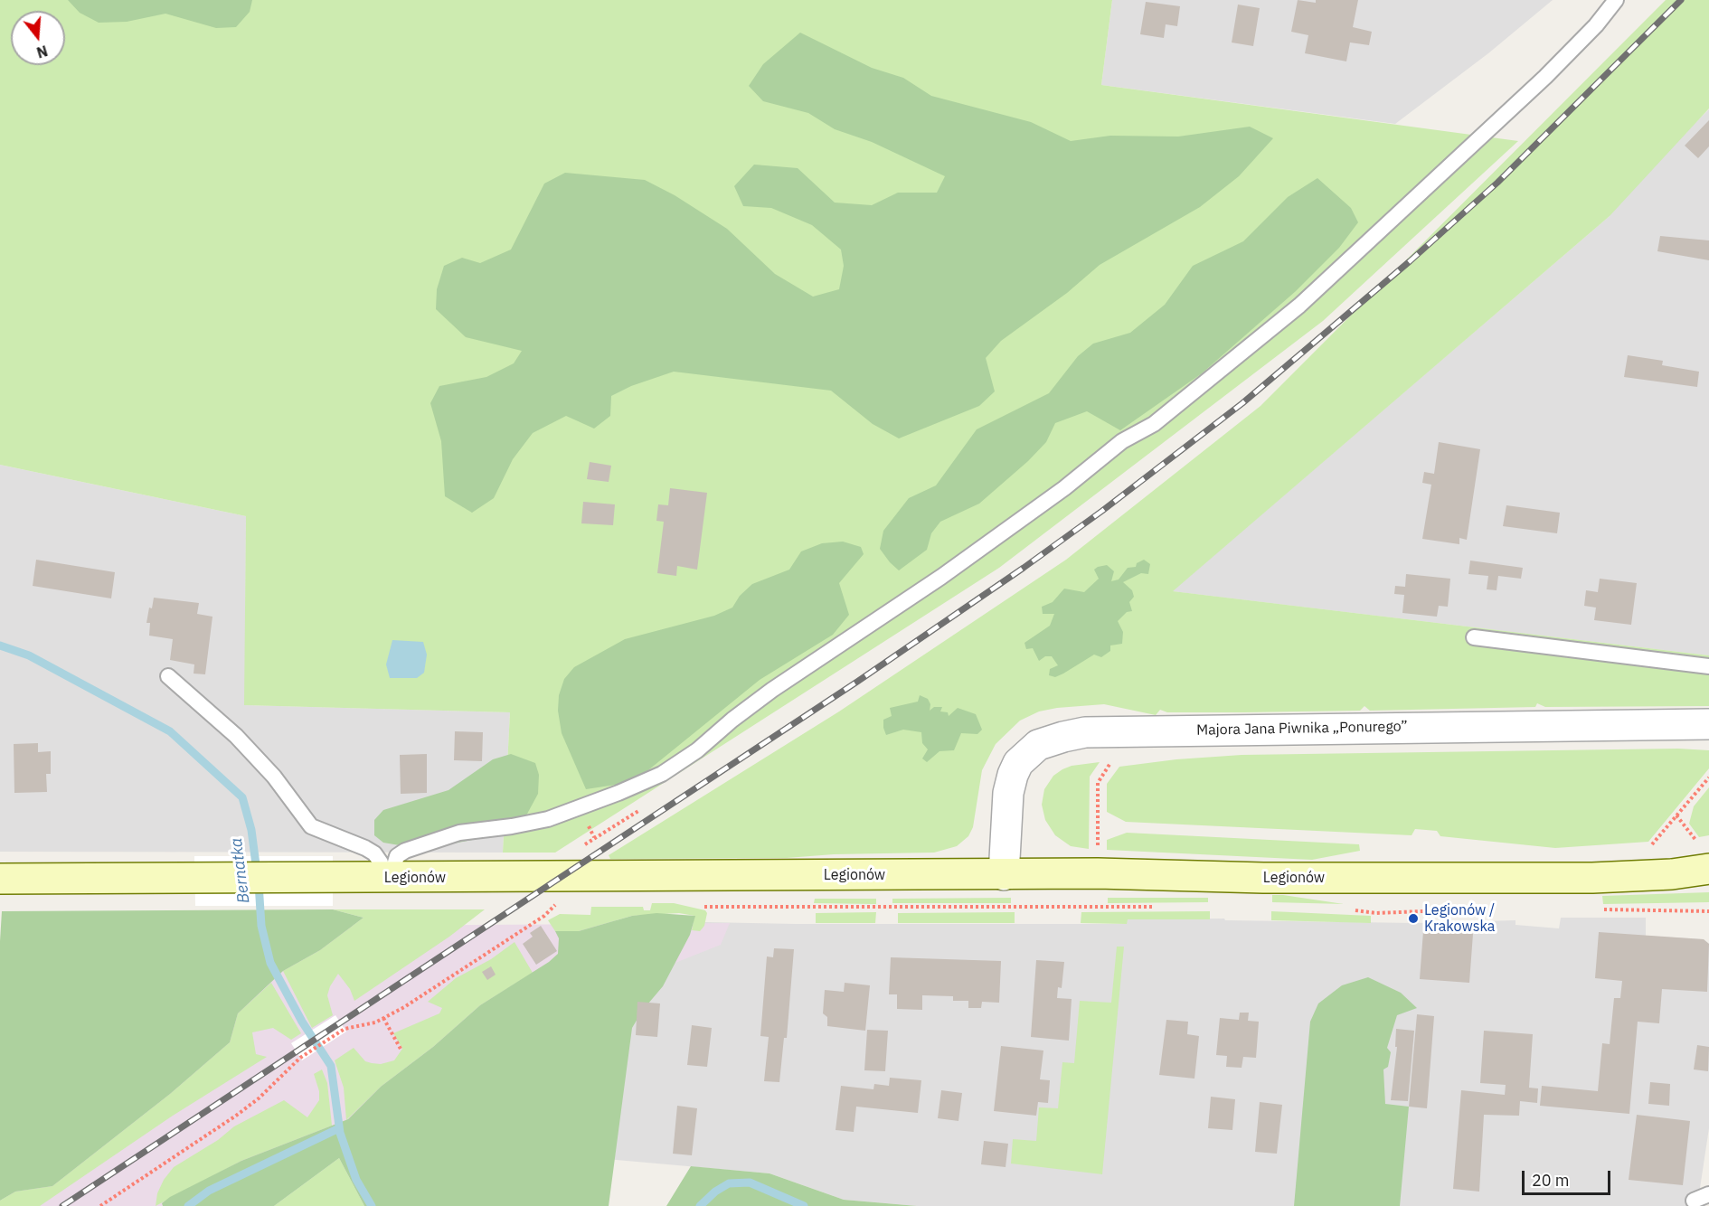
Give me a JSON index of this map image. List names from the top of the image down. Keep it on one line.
{"streets":{"street":["Majora Jana Piwnika „Ponurego”","Legionów"]},"crossings":[["Majora Jana Piwnika „Ponurego”","Legionów"]],"water":["Bernatka"],"places":["Legionów / Krakowska"],"scale_bar":"20 m","north":"bottom"}
